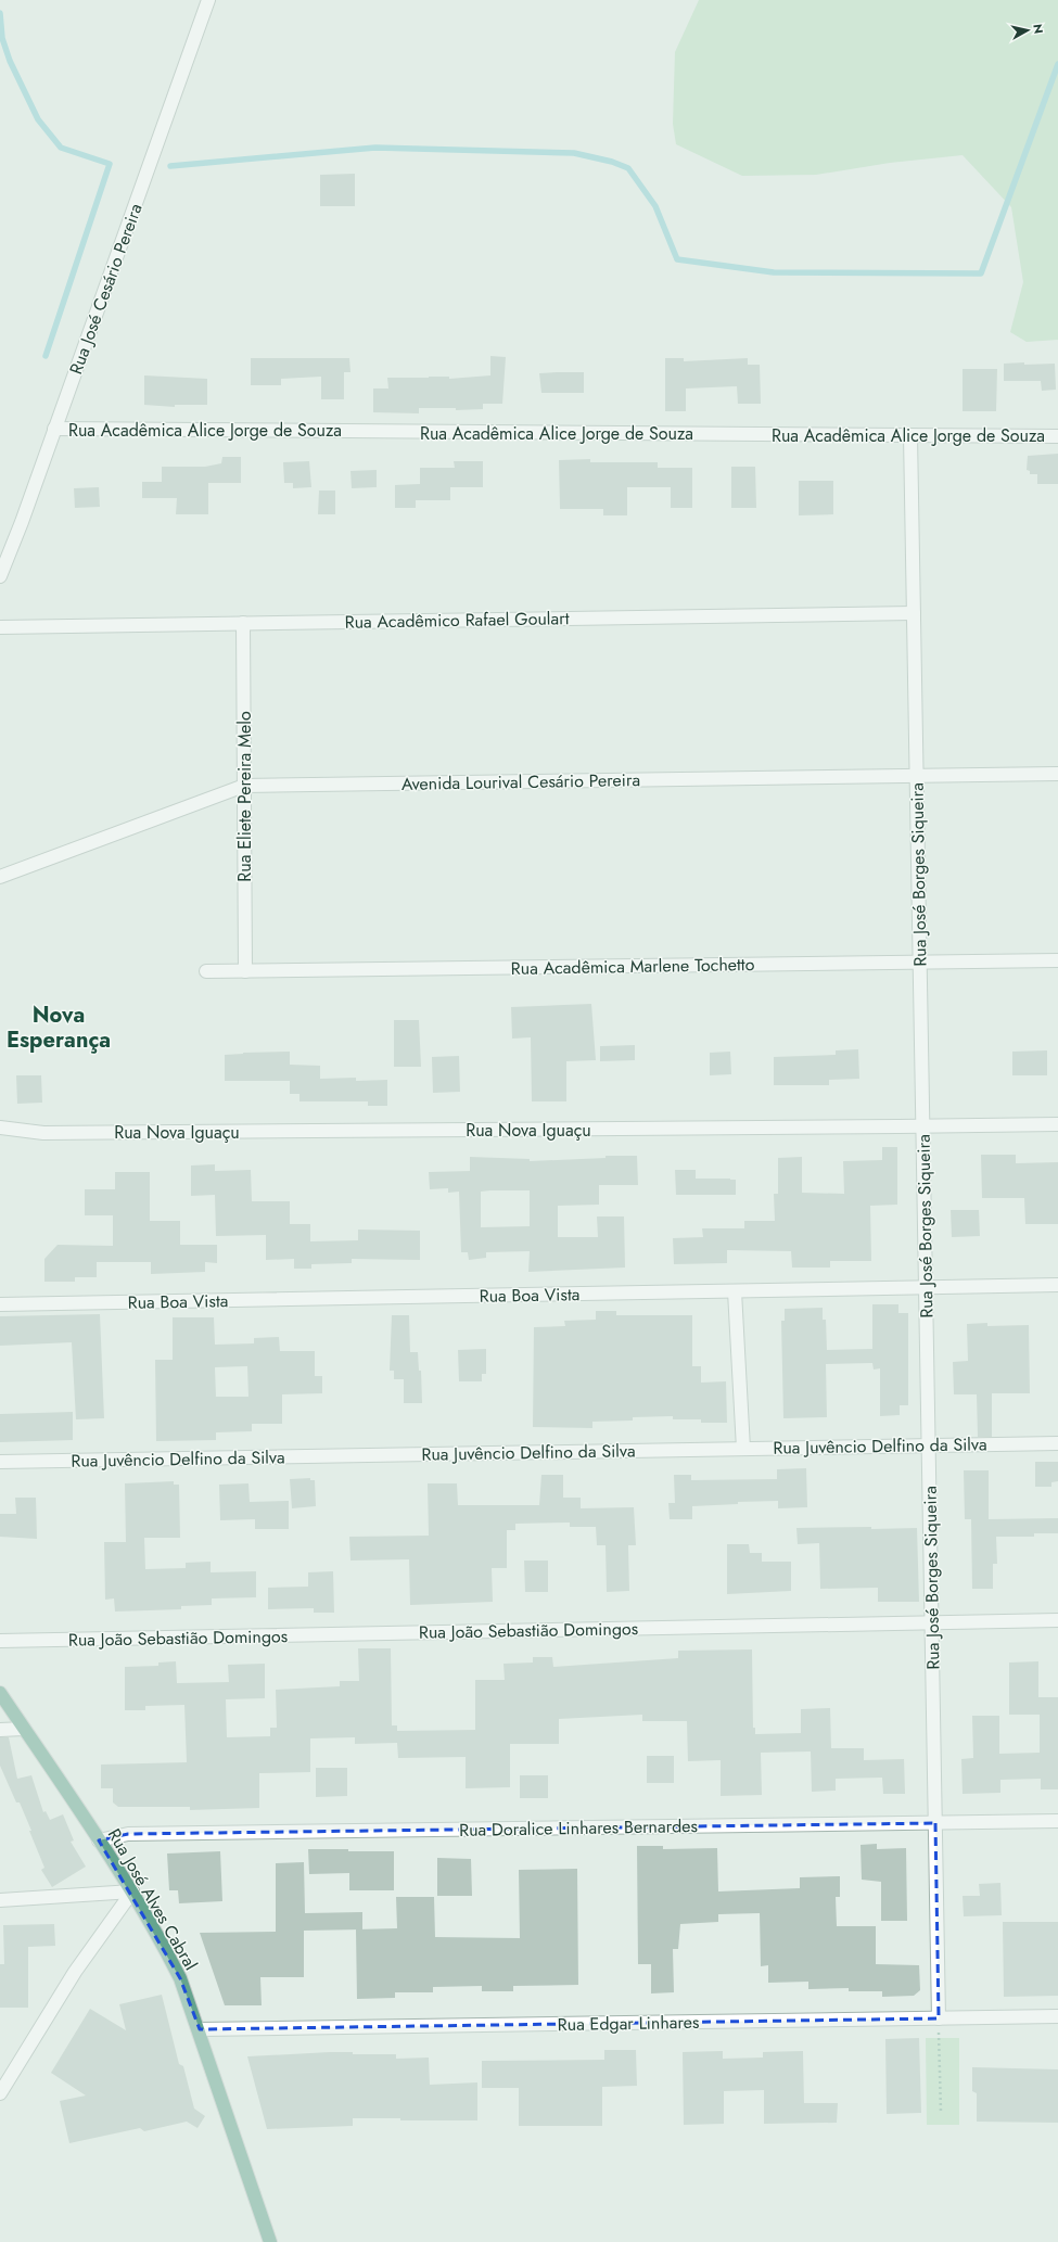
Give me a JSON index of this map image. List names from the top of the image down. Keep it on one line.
{"streets":{"main road":["Rua José Alves Cabral"],"street":["Rua José Cesário Pereira","Rua Acadêmica Alice Jorge de Souza","Rua Acadêmico Rafael Goulart","Avenida Lourival Cesário Pereira","Rua Eliete Pereira Melo","Rua José Borges Siqueira","Rua Acadêmica Marlene Tochetto","Rua Nova Iguaçu","Rua Boa Vista","Rua Juvêncio Delfino da Silva","Rua João Sebastião Domingos","Rua Doralice Linhares Bernardes","Rua Edgar Linhares"]},"crossings":[["Rua José Cesário Pereira","Rua Acadêmica Alice Jorge de Souza"],["Rua Acadêmica Alice Jorge de Souza","Rua José Borges Siqueira"],["Rua Acadêmico Rafael Goulart","Rua Eliete Pereira Melo"],["Rua Acadêmico Rafael Goulart","Rua José Borges Siqueira"],["Avenida Lourival Cesário Pereira","Rua Eliete Pereira Melo"],["Avenida Lourival Cesário Pereira","Rua José Borges Siqueira"],["Rua Eliete Pereira Melo","Rua Acadêmica Marlene Tochetto"],["Rua José Borges Siqueira","Rua Acadêmica Marlene Tochetto"],["Rua José Borges Siqueira","Rua Nova Iguaçu"],["Rua José Borges Siqueira","Rua Boa Vista"],["Rua José Borges Siqueira","Rua Juvêncio Delfino da Silva"],["Rua José Borges Siqueira","Rua João Sebastião Domingos"],["Rua José Borges Siqueira","Rua Doralice Linhares Bernardes"],["Rua José Borges Siqueira","Rua Edgar Linhares"],["Rua Doralice Linhares Bernardes","Rua José Alves Cabral"],["Rua José Alves Cabral","Rua Edgar Linhares"]],"districts":["Nova Esperança"],"north":"right"}
